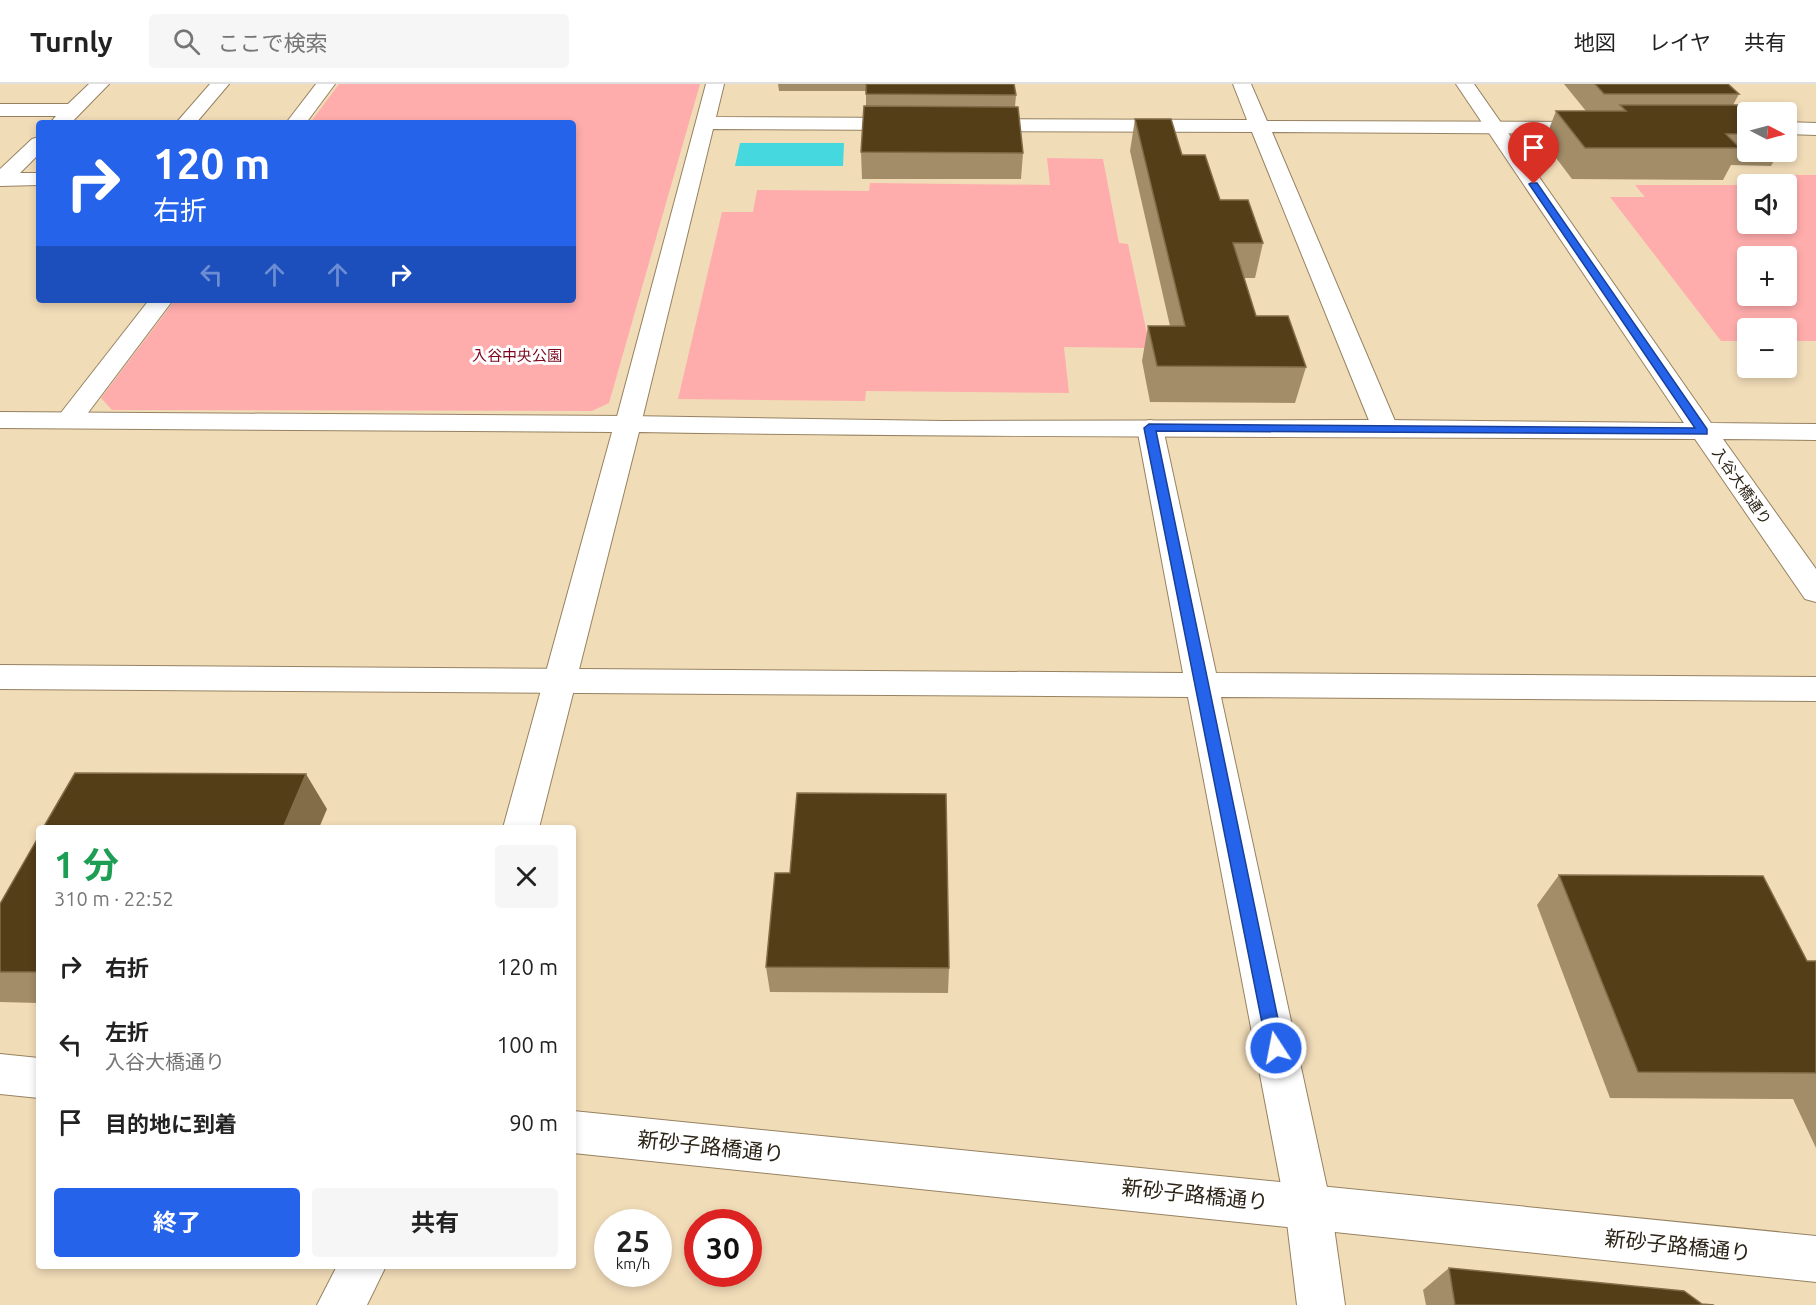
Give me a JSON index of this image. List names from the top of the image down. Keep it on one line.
{"streets":{"street":["入谷大橋通り","新砂子路橋通り"]},"parks":["入谷中央公園"],"north":"right","page":{"header":"Turnly","search":"ここで検索","nav":["地図","レイヤ","共有"],"map_buttons":["+","−"],"turn":["120 m","右折"],"heading":["1 分","310 m · 22:52"],"list":[{"name":"右折","value":"120 m"},{"name":"左折","note":"入谷大橋通り","value":"100 m"},{"name":"目的地に到着","value":"90 m"}],"buttons":["終了","共有"],"speed":"25 km/h","limit":"30"}}
